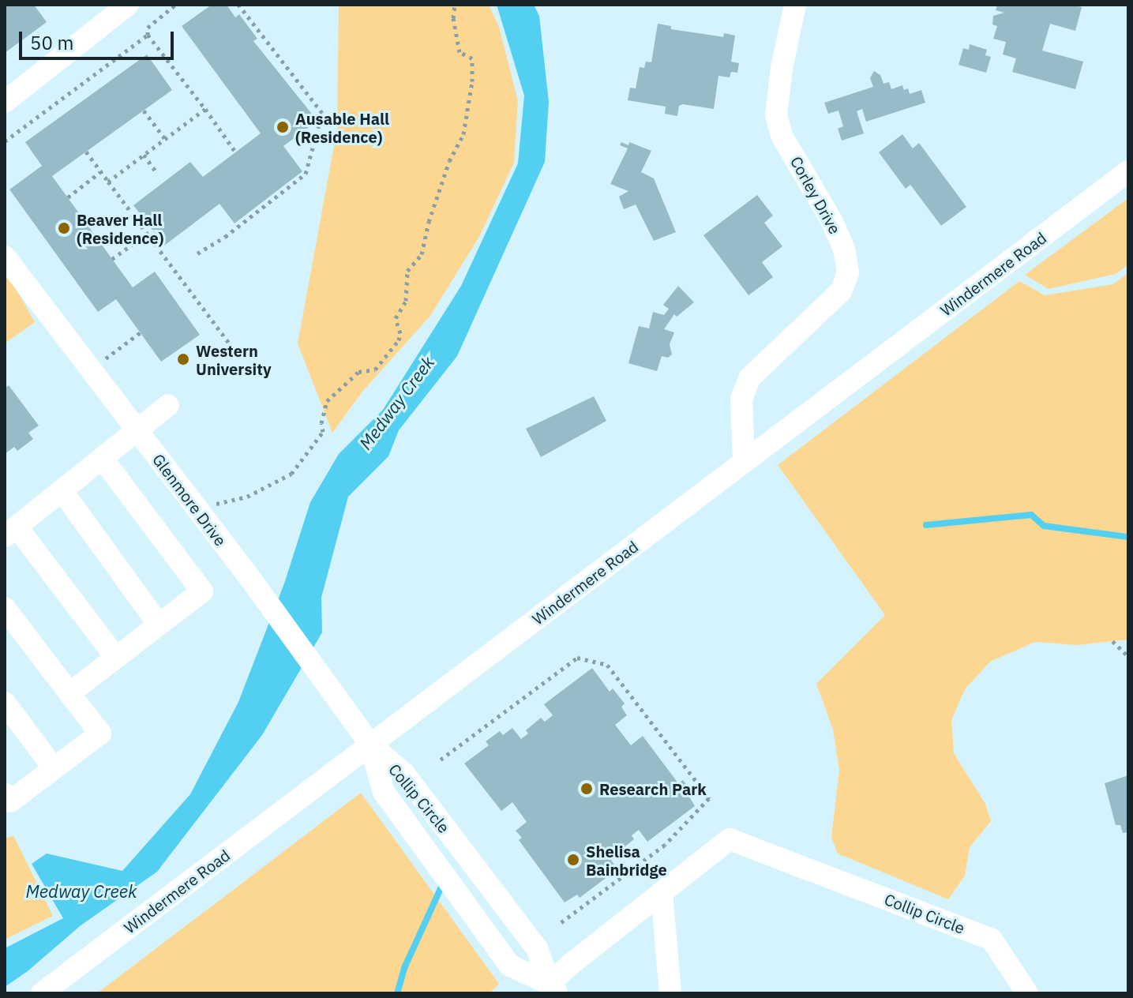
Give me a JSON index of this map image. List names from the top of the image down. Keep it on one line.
{"streets":{"street":["Corley Drive","Windermere Road","Glenmore Drive","Collip Circle"]},"crossings":[["Corley Drive","Windermere Road"],["Windermere Road","Glenmore Drive"],["Windermere Road","Collip Circle"],["Glenmore Drive","Collip Circle"]],"water":["Medway Creek"],"places":["Ausable Hall (Residence)","Beaver Hall (Residence)","Western University","Research Park","Shelisa Bainbridge"],"scale_bar":"50 m"}
